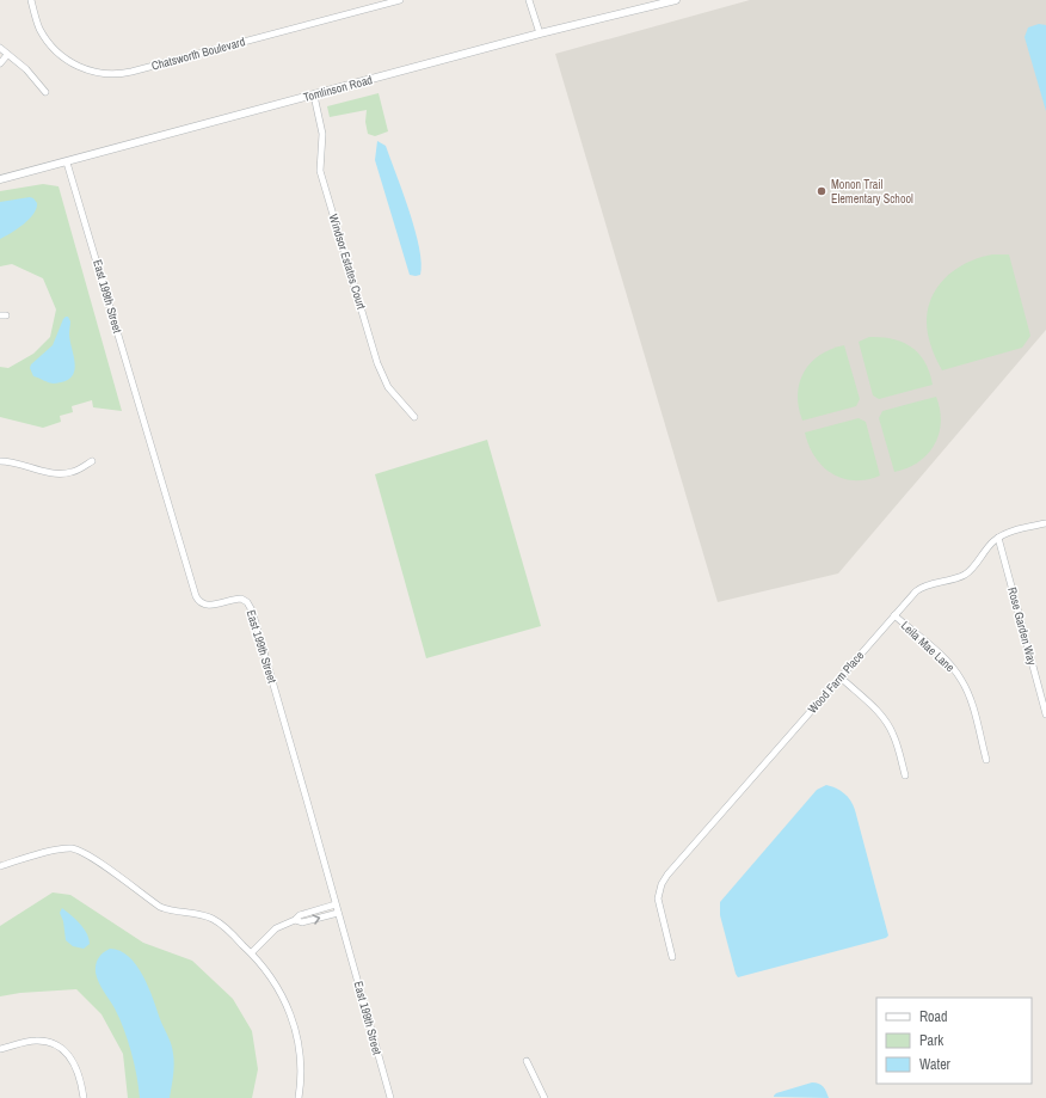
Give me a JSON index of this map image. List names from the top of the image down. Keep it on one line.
{"streets":{"street":["Chatsworth Boulevard","Tomlinson Road","Windsor Estates Court","East 199th Street","Rose Garden Way","Leila Mae Lane","Wood Farm Place"]},"crossings":[["Tomlinson Road","Windsor Estates Court"],["Tomlinson Road","East 199th Street"],["Rose Garden Way","Wood Farm Place"],["Leila Mae Lane","Wood Farm Place"]],"places":["Monon Trail Elementary School"],"legend":["Road","Park","Water"]}
